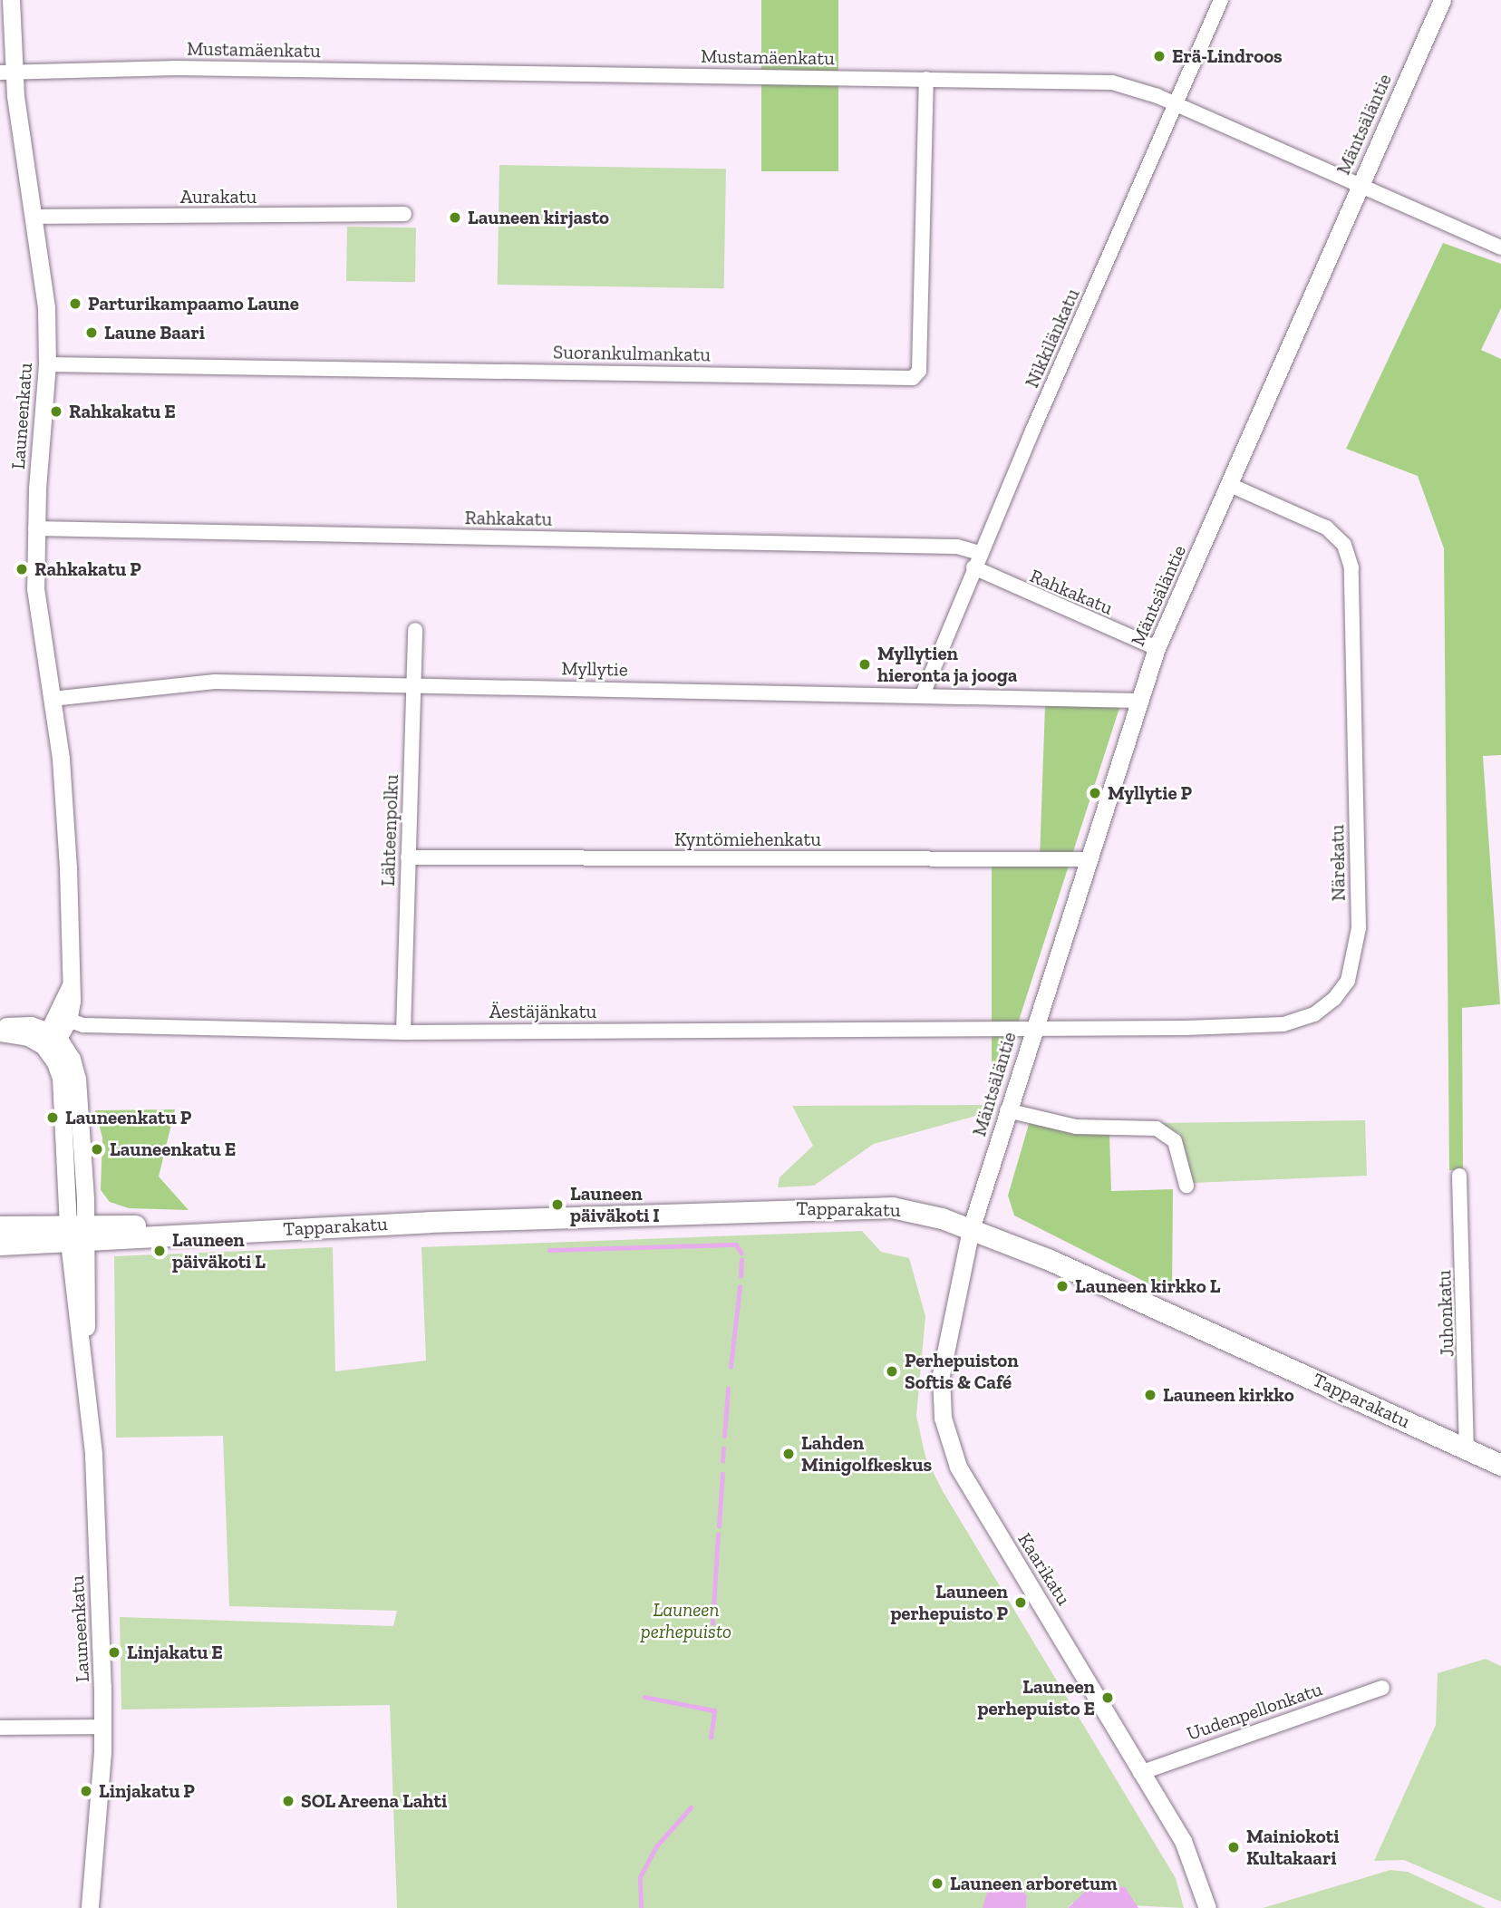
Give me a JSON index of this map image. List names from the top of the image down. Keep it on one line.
{"streets":{"main road":["Tapparakatu"],"street":["Mustamäenkatu","Mäntsäläntie","Aurakatu","Nikkilänkatu","Suorankulmankatu","Launeenkatu","Rahkakatu","Myllytie","Lähteenpolku","Kyntömiehenkatu","Närekatu","Äestäjänkatu","Juhonkatu","Kaarikatu","Uudenpellonkatu"]},"crossings":[["Mustamäenkatu","Mäntsäläntie"],["Mustamäenkatu","Nikkilänkatu"],["Mustamäenkatu","Suorankulmankatu"],["Mustamäenkatu","Launeenkatu"],["Mäntsäläntie","Rahkakatu"],["Mäntsäläntie","Myllytie"],["Mäntsäläntie","Kyntömiehenkatu"],["Mäntsäläntie","Närekatu"],["Mäntsäläntie","Äestäjänkatu"],["Mäntsäläntie","Tapparakatu"],["Mäntsäläntie","Kaarikatu"],["Aurakatu","Launeenkatu"],["Nikkilänkatu","Rahkakatu"],["Nikkilänkatu","Myllytie"],["Suorankulmankatu","Launeenkatu"],["Launeenkatu","Rahkakatu"],["Launeenkatu","Myllytie"],["Launeenkatu","Äestäjänkatu"],["Launeenkatu","Tapparakatu"],["Myllytie","Lähteenpolku"],["Lähteenpolku","Kyntömiehenkatu"],["Lähteenpolku","Äestäjänkatu"],["Närekatu","Äestäjänkatu"],["Tapparakatu","Juhonkatu"],["Tapparakatu","Kaarikatu"],["Kaarikatu","Uudenpellonkatu"]],"parks":["Launeen perhepuisto"],"places":["Erä-Lindroos","Launeen kirjasto","Parturikampaamo Laune","Laune Baari","Rahkakatu E","Rahkakatu P","Myllytien hieronta ja jooga","Myllytie P","Launeenkatu P","Launeenkatu E","Launeen päiväkoti I","Launeen päiväkoti L","Launeen kirkko L","Perhepuiston Softis & Café","Launeen kirkko","Lahden Minigolfkeskus","Launeen perhepuisto P","Linjakatu E","Launeen perhepuisto E","Linjakatu P","SOL Areena Lahti","Mainiokoti Kultakaari","Launeen arboretum"]}
